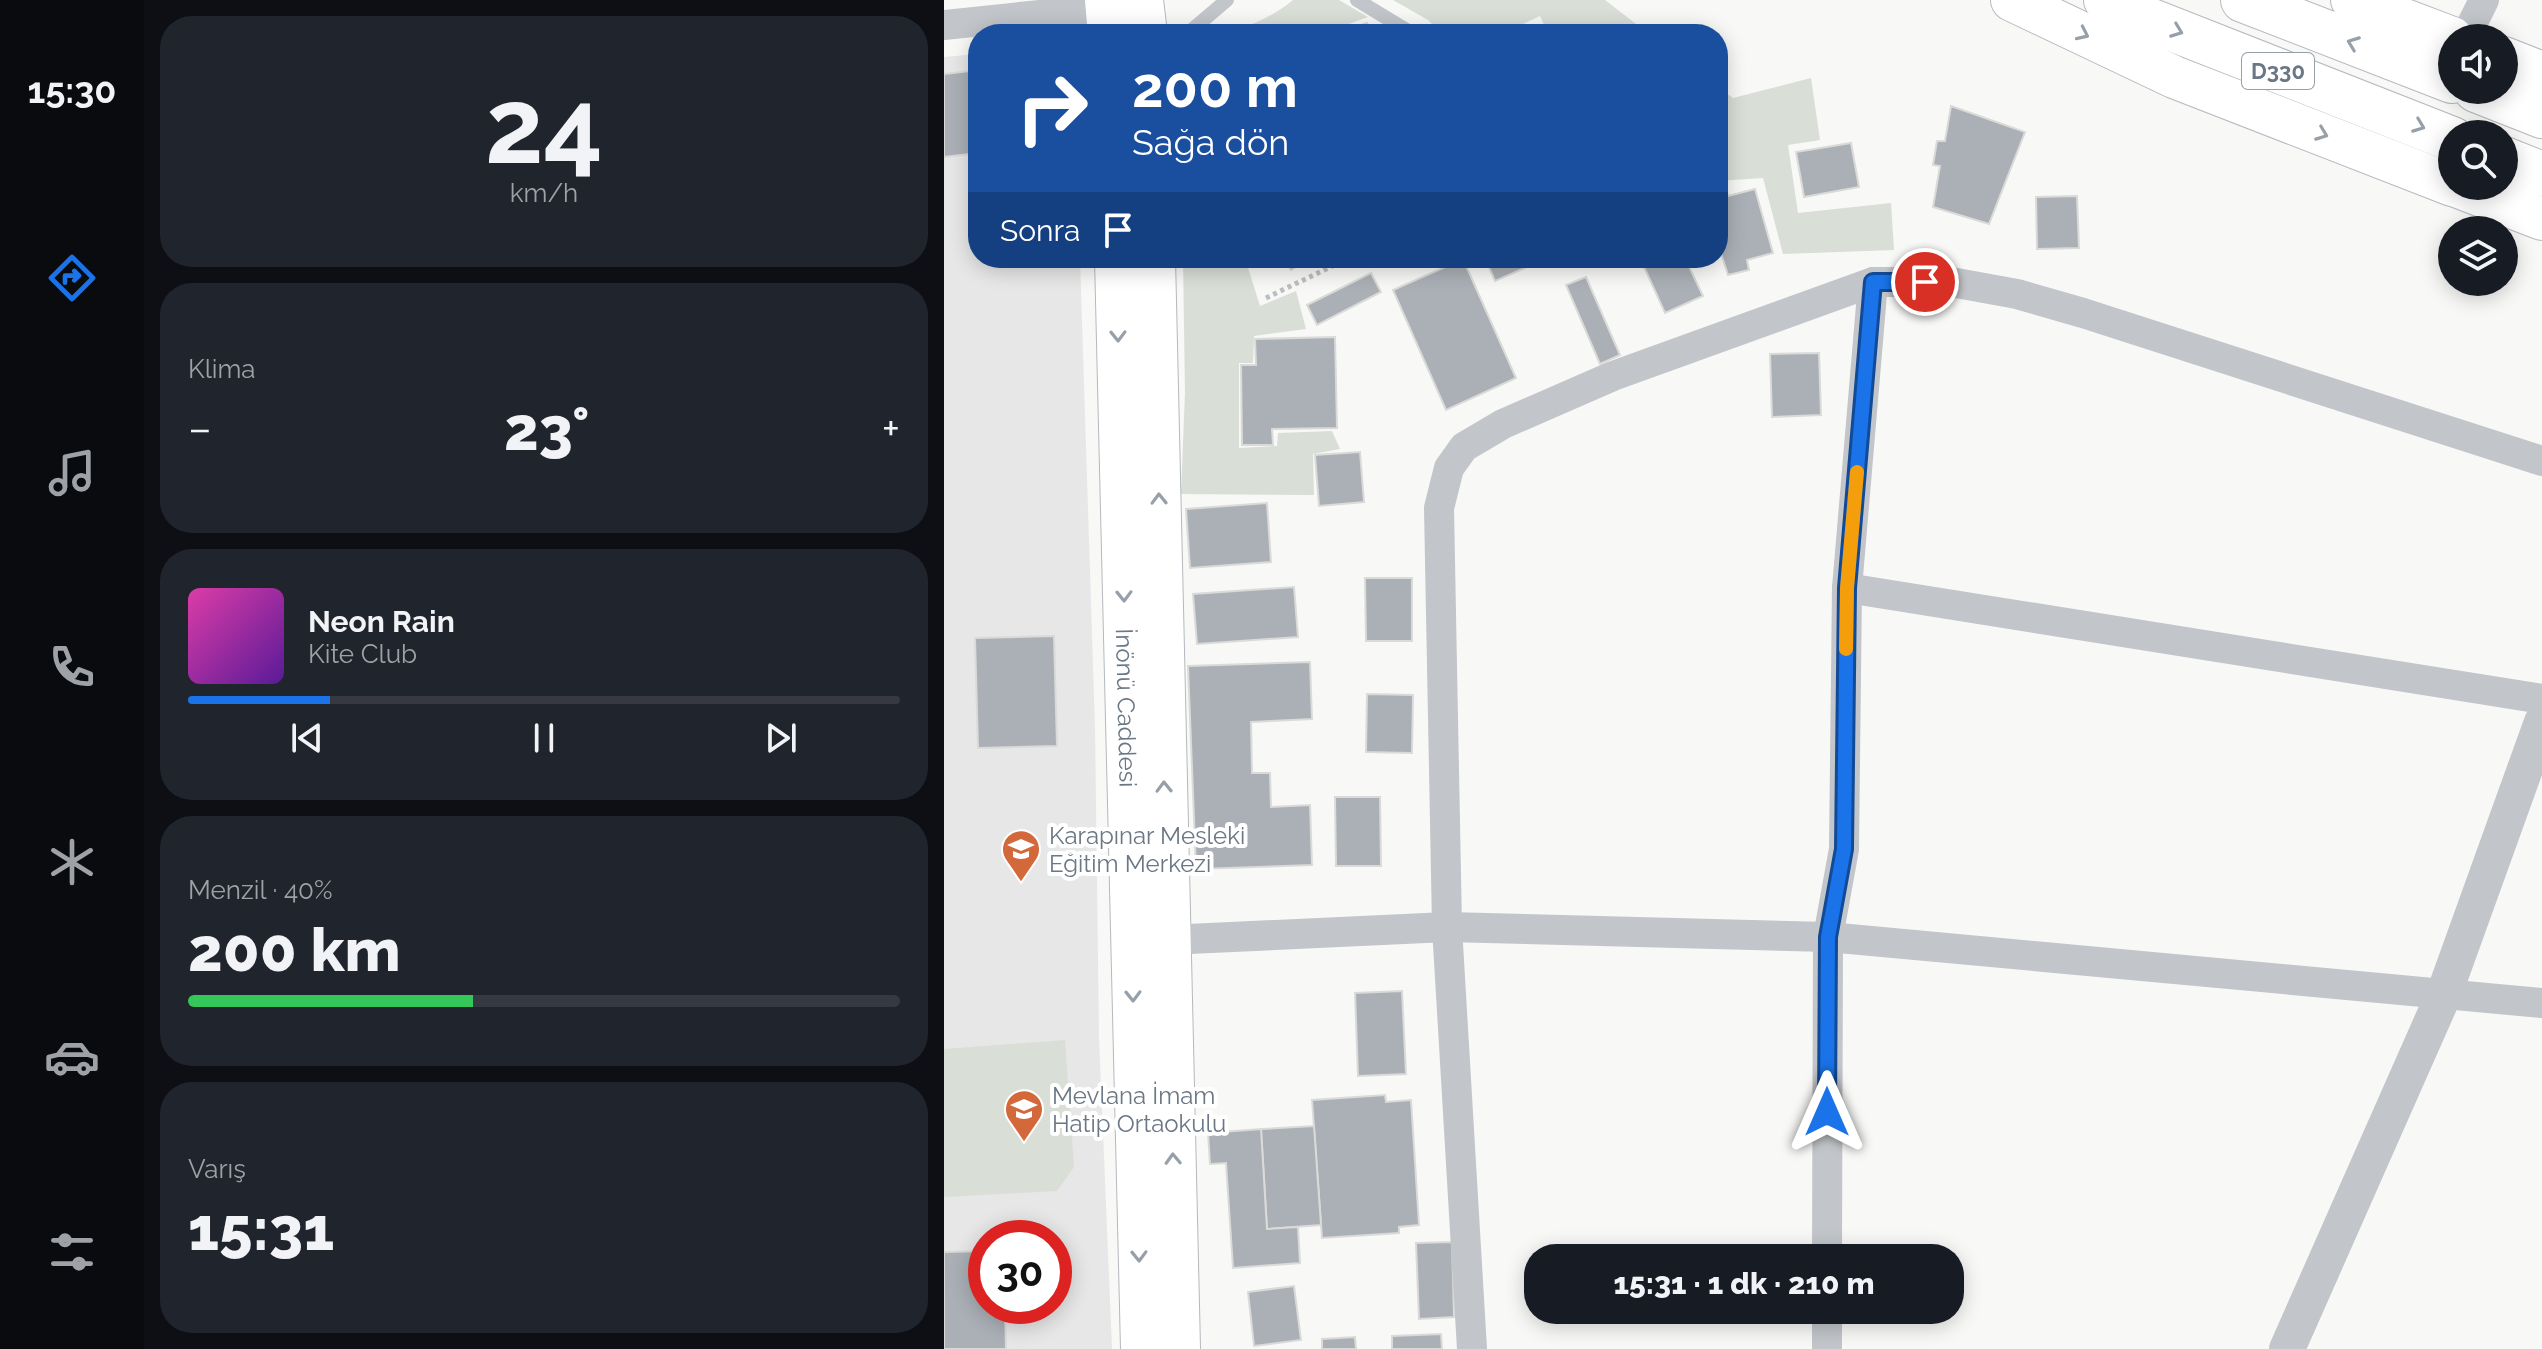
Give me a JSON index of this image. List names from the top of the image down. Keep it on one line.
{"streets":{"highway":["D330"],"main road":["İnönü Caddesi"]},"places":{"school or university":["Karapınar Mesleki Eğitim Merkezi","Mevlana İmam Hatip Ortaokulu"]},"page":{"tabs":"15:30","tile":[["24","km/h"],"Klima",["Menzil · 40%","200 km"],["Varış","15:31"]],"turn":["200 m","Sağa dön"],"then":"Sonra","heat":["−","23°","+"],"song":["Neon Rain","Kite Club"],"limit":"30","trip":"15:31 · 1 dk · 210 m"}}
